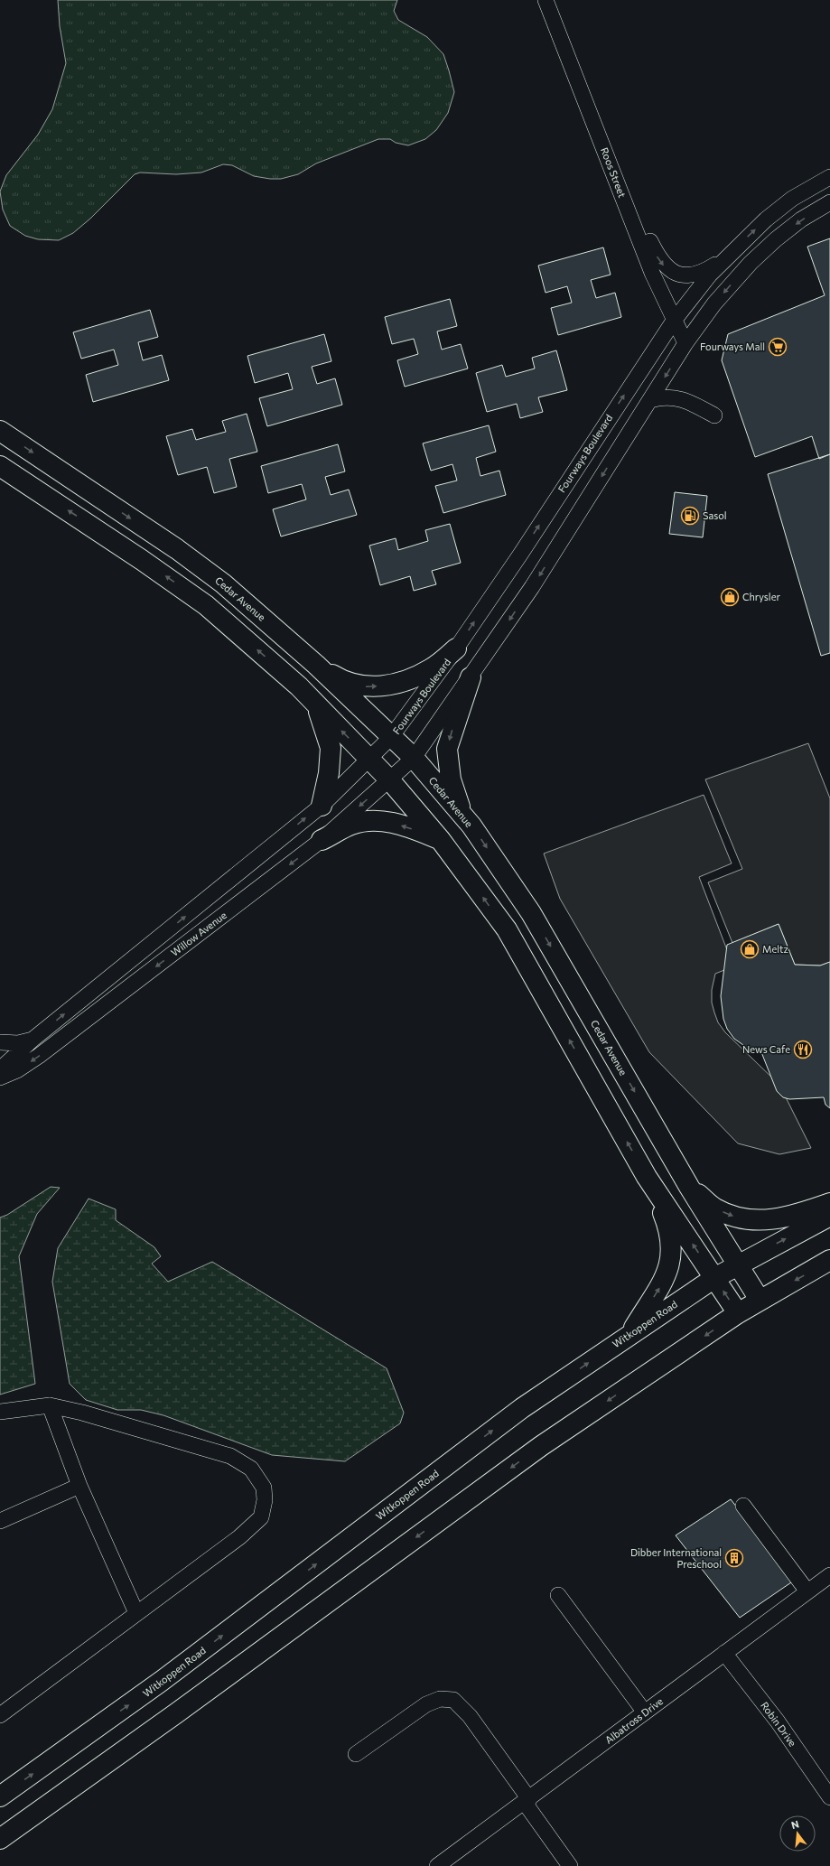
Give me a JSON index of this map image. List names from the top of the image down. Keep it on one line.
{"streets":{"main road":["Cedar Avenue","Witkoppen Road"],"street":["Roos Street","Fourways Boulevard","Willow Avenue","Albatross Drive","Robin Drive"]},"crossings":[["Roos Street","Fourways Boulevard"],["Fourways Boulevard","Cedar Avenue"],["Fourways Boulevard","Willow Avenue"],["Cedar Avenue","Witkoppen Road"],["Albatross Drive","Robin Drive"]],"places":{"supermarket":["Fourways Mall"],"fuel station":["Sasol"],"shop":["Chrysler","Meltz"],"restaurant":["News Cafe"],"building":["Dibber International Preschool"]},"north":"top"}
